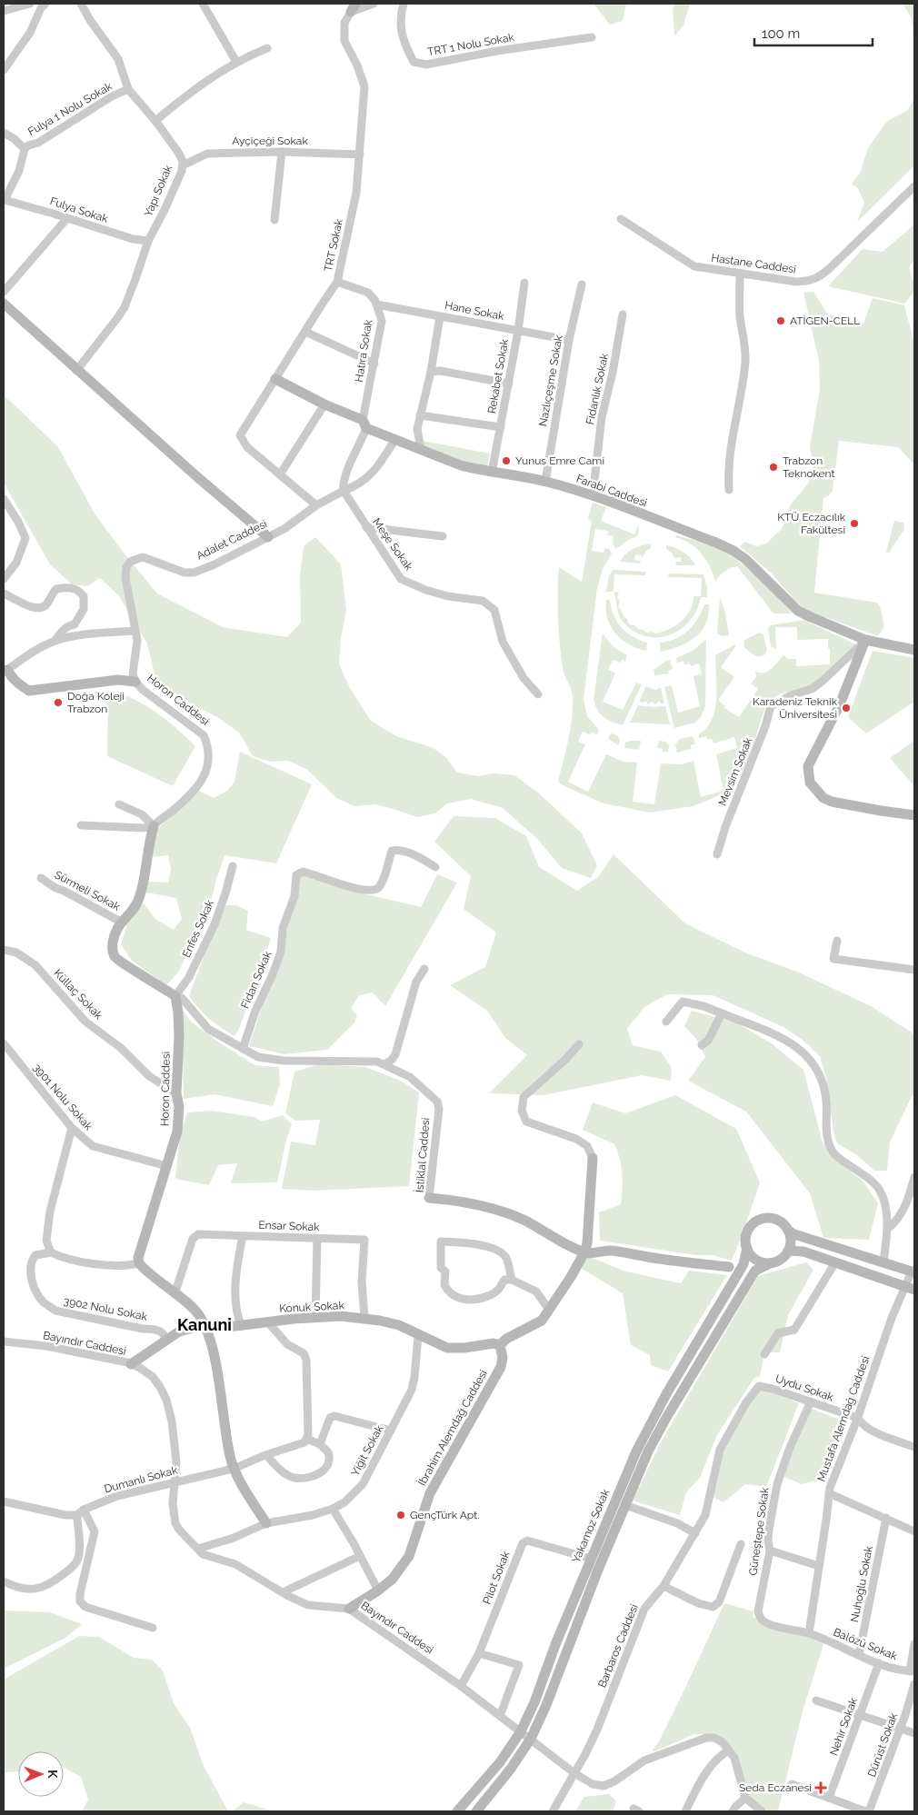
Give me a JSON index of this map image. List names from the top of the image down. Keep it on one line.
{"streets":{"street":["TRT 1 Nolu Sokak","Fulya 1 Nolu Sokak","Ayçiçeği Sokak","Yapı Sokak","Fulya Sokak","TRT Sokak","Hastane Caddesi","Hane Sokak","Hatıra Sokak","Rekabet Sokak","Nazlıçeşme Sokak","Fidanlık Sokak","Farabi Caddesi","Adalet Caddesi","Meşe Sokak","Horon Caddesi","Mevsim Sokak","Sürmeli Sokak","Enfes Sokak","Fidan Sokak","Küllaç Sokak","3901 Nolu Sokak","İstiklal Caddesi","Ensar Sokak","Konuk Sokak","3902 Nolu Sokak","Bayındır Caddesi","Uydu Sokak","Mustafa Alemdağ Caddesi","İbrahim Alemdağ Caddesi","Yiğit Sokak","Dumanlı Sokak","Yakamoz Sokak","Güneştepe Sokak","Pilot Sokak","Nuhoğlu Sokak","Balözü Sokak","Barbaros Caddesi","Nehir Sokak","Dürüst Sokak"]},"crossings":[["Fulya 1 Nolu Sokak","Yapı Sokak"],["Fulya 1 Nolu Sokak","Fulya Sokak"],["Ayçiçeği Sokak","Yapı Sokak"],["Ayçiçeği Sokak","TRT Sokak"],["Yapı Sokak","Fulya Sokak"],["TRT Sokak","Hatıra Sokak"],["TRT Sokak","Farabi Caddesi"],["TRT Sokak","Adalet Caddesi"],["Hane Sokak","Hatıra Sokak"],["Hane Sokak","Rekabet Sokak"],["Hane Sokak","Nazlıçeşme Sokak"],["Hatıra Sokak","Farabi Caddesi"],["Rekabet Sokak","Farabi Caddesi"],["Nazlıçeşme Sokak","Farabi Caddesi"],["Fidanlık Sokak","Farabi Caddesi"],["Farabi Caddesi","Mevsim Sokak"],["Adalet Caddesi","Meşe Sokak"],["Adalet Caddesi","Horon Caddesi"],["Horon Caddesi","Enfes Sokak"],["Horon Caddesi","Küllaç Sokak"],["Horon Caddesi","3901 Nolu Sokak"],["Horon Caddesi","İstiklal Caddesi"],["Enfes Sokak","İstiklal Caddesi"],["Fidan Sokak","İstiklal Caddesi"],["Ensar Sokak","Konuk Sokak"],["Konuk Sokak","3902 Nolu Sokak"],["Konuk Sokak","Bayındır Caddesi"],["Konuk Sokak","İbrahim Alemdağ Caddesi"],["Konuk Sokak","Yiğit Sokak"],["Bayındır Caddesi","İbrahim Alemdağ Caddesi"],["Bayındır Caddesi","Yiğit Sokak"],["Bayındır Caddesi","Dumanlı Sokak"],["Bayındır Caddesi","Yakamoz Sokak"],["Bayındır Caddesi","Pilot Sokak"],["Bayındır Caddesi","Barbaros Caddesi"],["Uydu Sokak","Mustafa Alemdağ Caddesi"],["Uydu Sokak","Güneştepe Sokak"],["Uydu Sokak","Barbaros Caddesi"],["Mustafa Alemdağ Caddesi","Güneştepe Sokak"],["Mustafa Alemdağ Caddesi","Balözü Sokak"],["Yakamoz Sokak","Pilot Sokak"],["Güneştepe Sokak","Balözü Sokak"],["Nuhoğlu Sokak","Balözü Sokak"],["Balözü Sokak","Nehir Sokak"]],"districts":["Kanuni"],"places":{"other":["ATİGEN-CELL","Yunus Emre Cami","Trabzon Teknokent","KTÜ Eczacılık Fakültesi","Doğa Koleji Trabzon","Karadeniz Teknik Üniversitesi","GençTürk Apt."],"health":["Seda Eczanesi"]},"scale_bar":"100 m","north":"right"}
